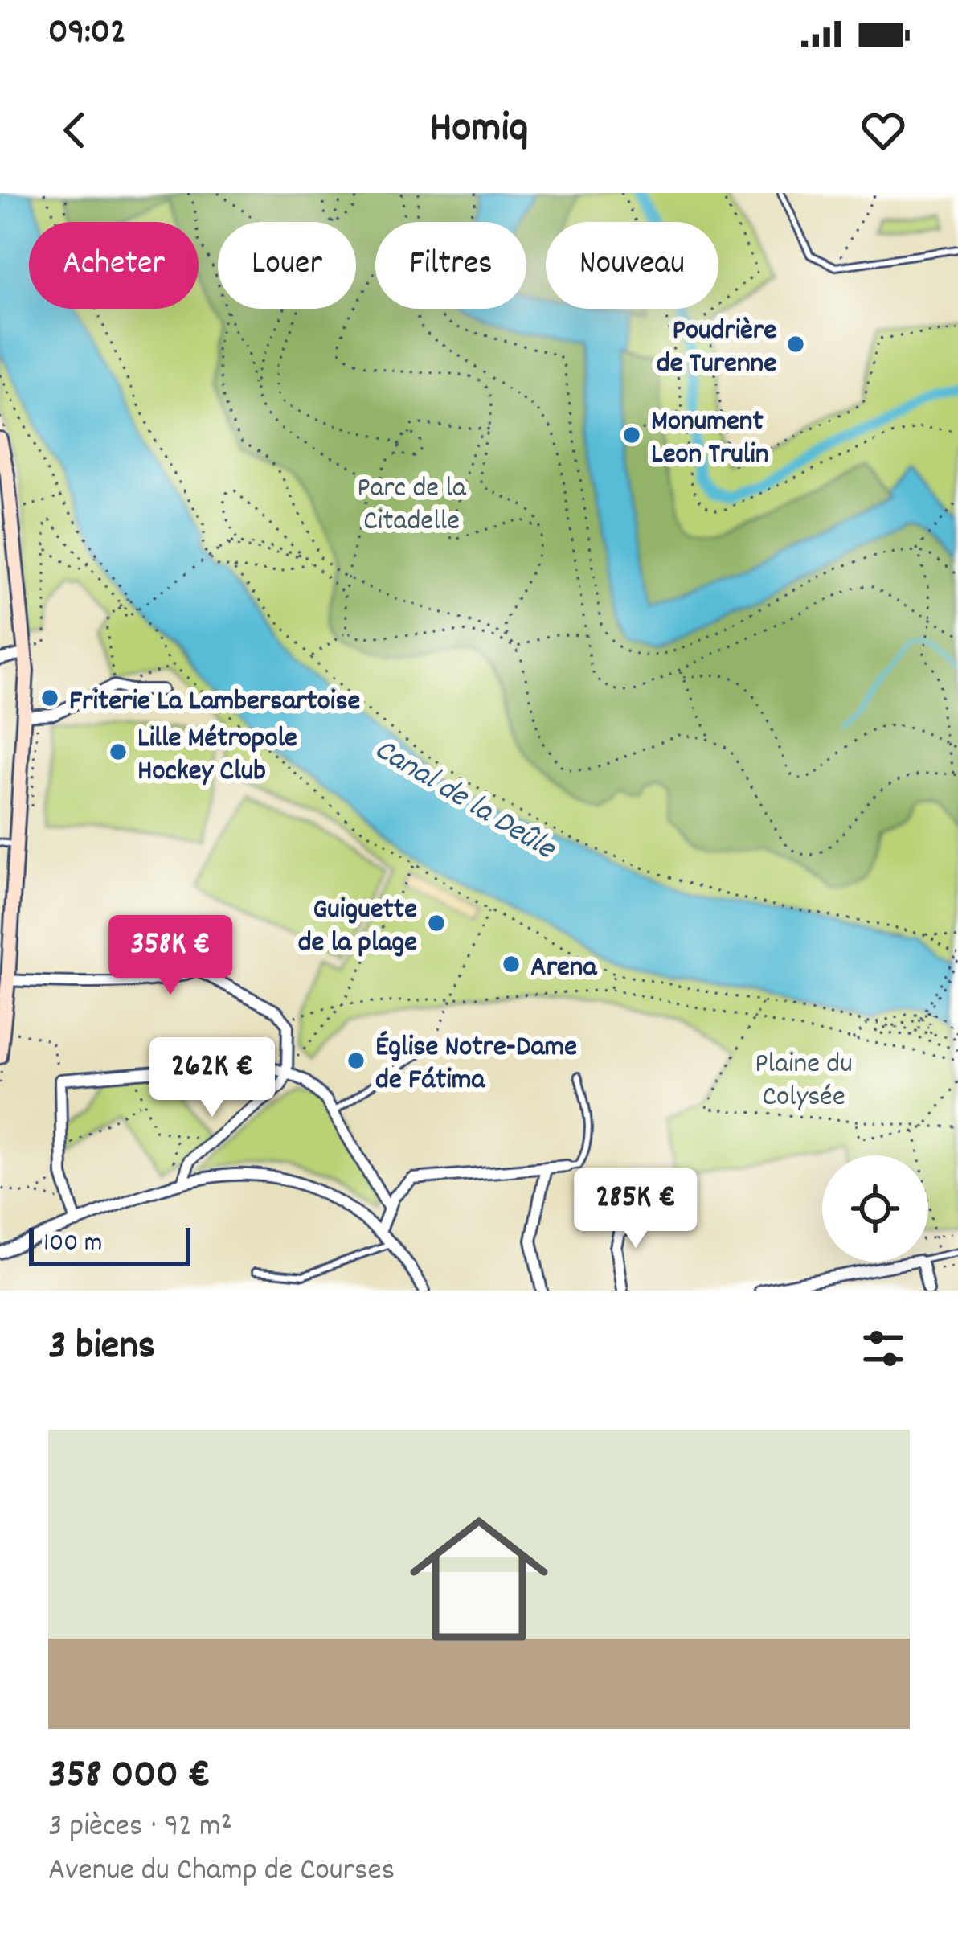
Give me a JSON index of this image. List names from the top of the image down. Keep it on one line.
{"water":["Canal de la Deûle"],"parks":["Parc de la Citadelle","Plaine du Colysée"],"places":["Poudrière de Turenne","Monument Leon Trulin","Friterie La Lambersartoise","Lille Métropole Hockey Club","Guiguette de la plage","Arena","Église Notre-Dame de Fátima"],"scale_bar":"100 m","page":{"status":"09:02","header":"Homiq","chip":["Acheter","Louer","Filtres","Nouveau"],"price":["358K €","262K €","285K €"],"scale":"100 m","heading":"3 biens","list":[{"name":"358 000 €","note":"3 pièces · 92 m² · Avenue du Champ de Courses"}]}}
